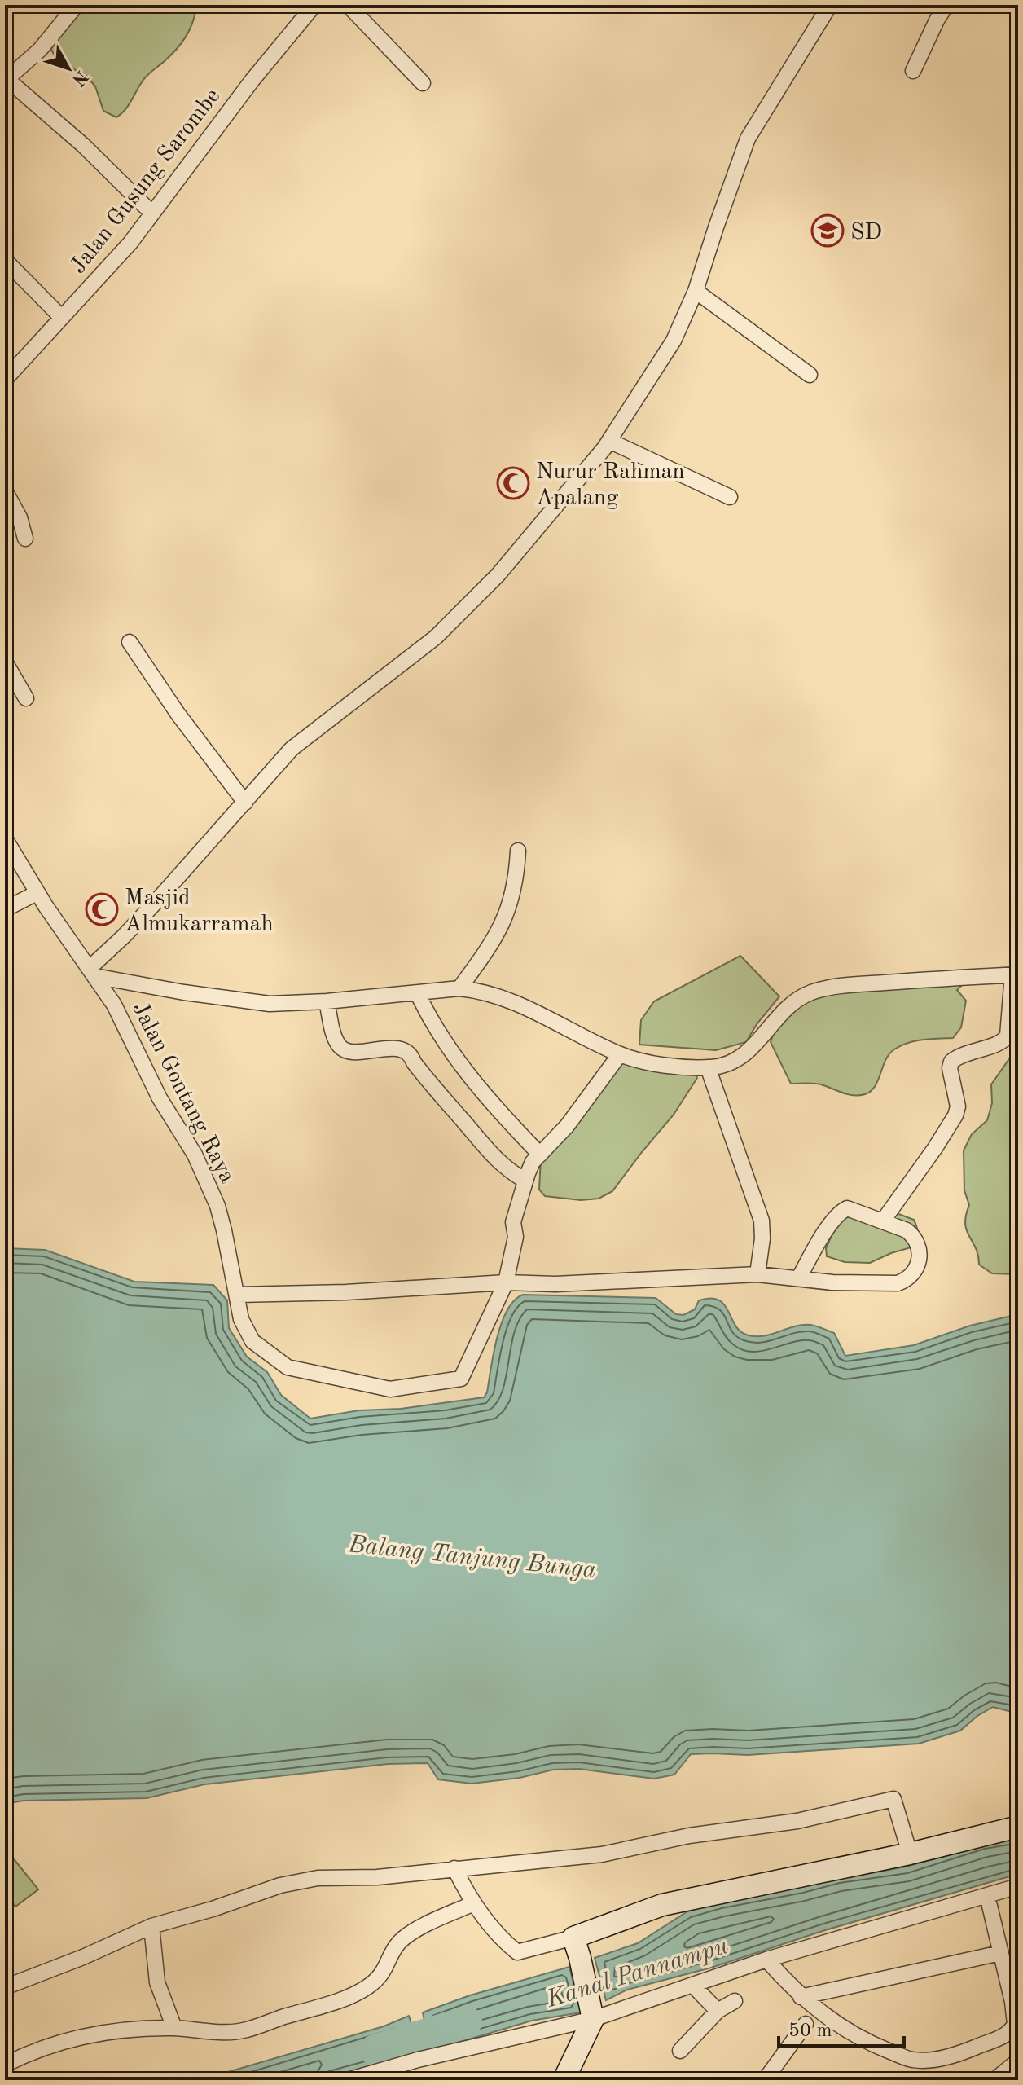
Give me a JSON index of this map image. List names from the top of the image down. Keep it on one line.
{"streets":{"street":["Jalan Gusung Sarombe","Jalan Gontang Raya"]},"water":["Balang Tanjung Bunga","Kanal Pannampu"],"places":{"school or university":["SD"],"mosque":["Nurur Rahman Apalang","Masjid Almukarramah"]},"scale_bar":"50 m","north":"bottom right"}
